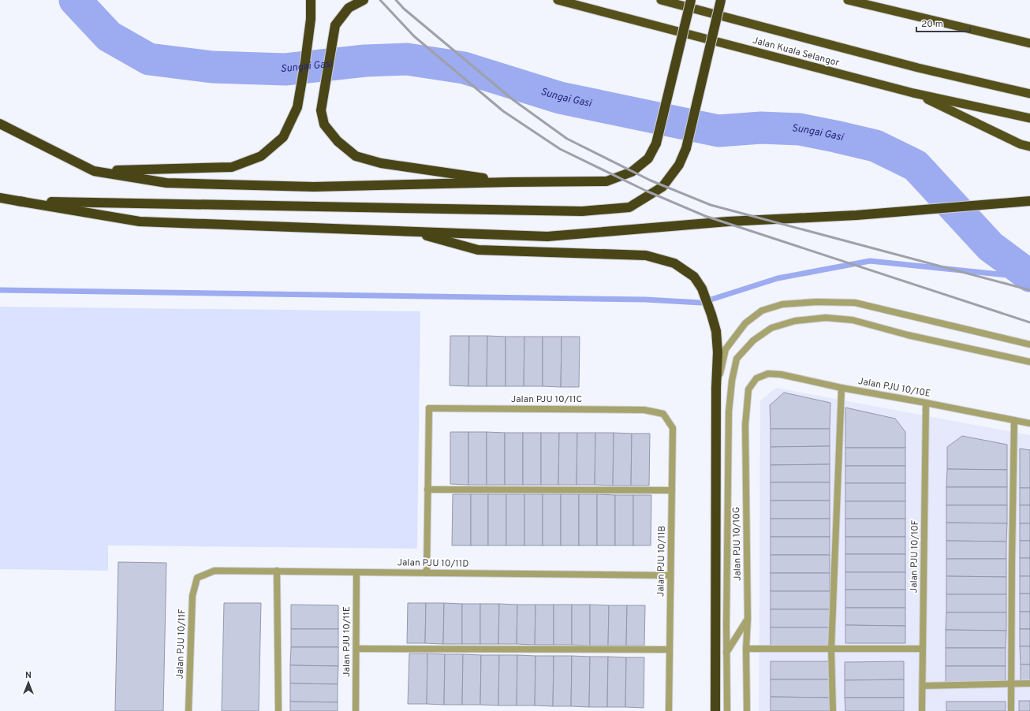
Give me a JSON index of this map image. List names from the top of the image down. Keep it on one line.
{"streets":{"highway":["Jalan Kuala Selangor"],"street":["Jalan PJU 10/10E","Jalan PJU 10/11C","Jalan PJU 10/10G","Jalan PJU 10/10F","Jalan PJU 10/11B","Jalan PJU 10/11D","Jalan PJU 10/11E","Jalan PJU 10/11F"]},"crossings":[["Jalan PJU 10/10E","Jalan PJU 10/10G"],["Jalan PJU 10/10E","Jalan PJU 10/10F"],["Jalan PJU 10/11C","Jalan PJU 10/11B"],["Jalan PJU 10/11B","Jalan PJU 10/11D"],["Jalan PJU 10/11D","Jalan PJU 10/11E"],["Jalan PJU 10/11D","Jalan PJU 10/11F"]],"water":["Sungai Gasi"],"scale_bar":"20 m","north":"top"}
